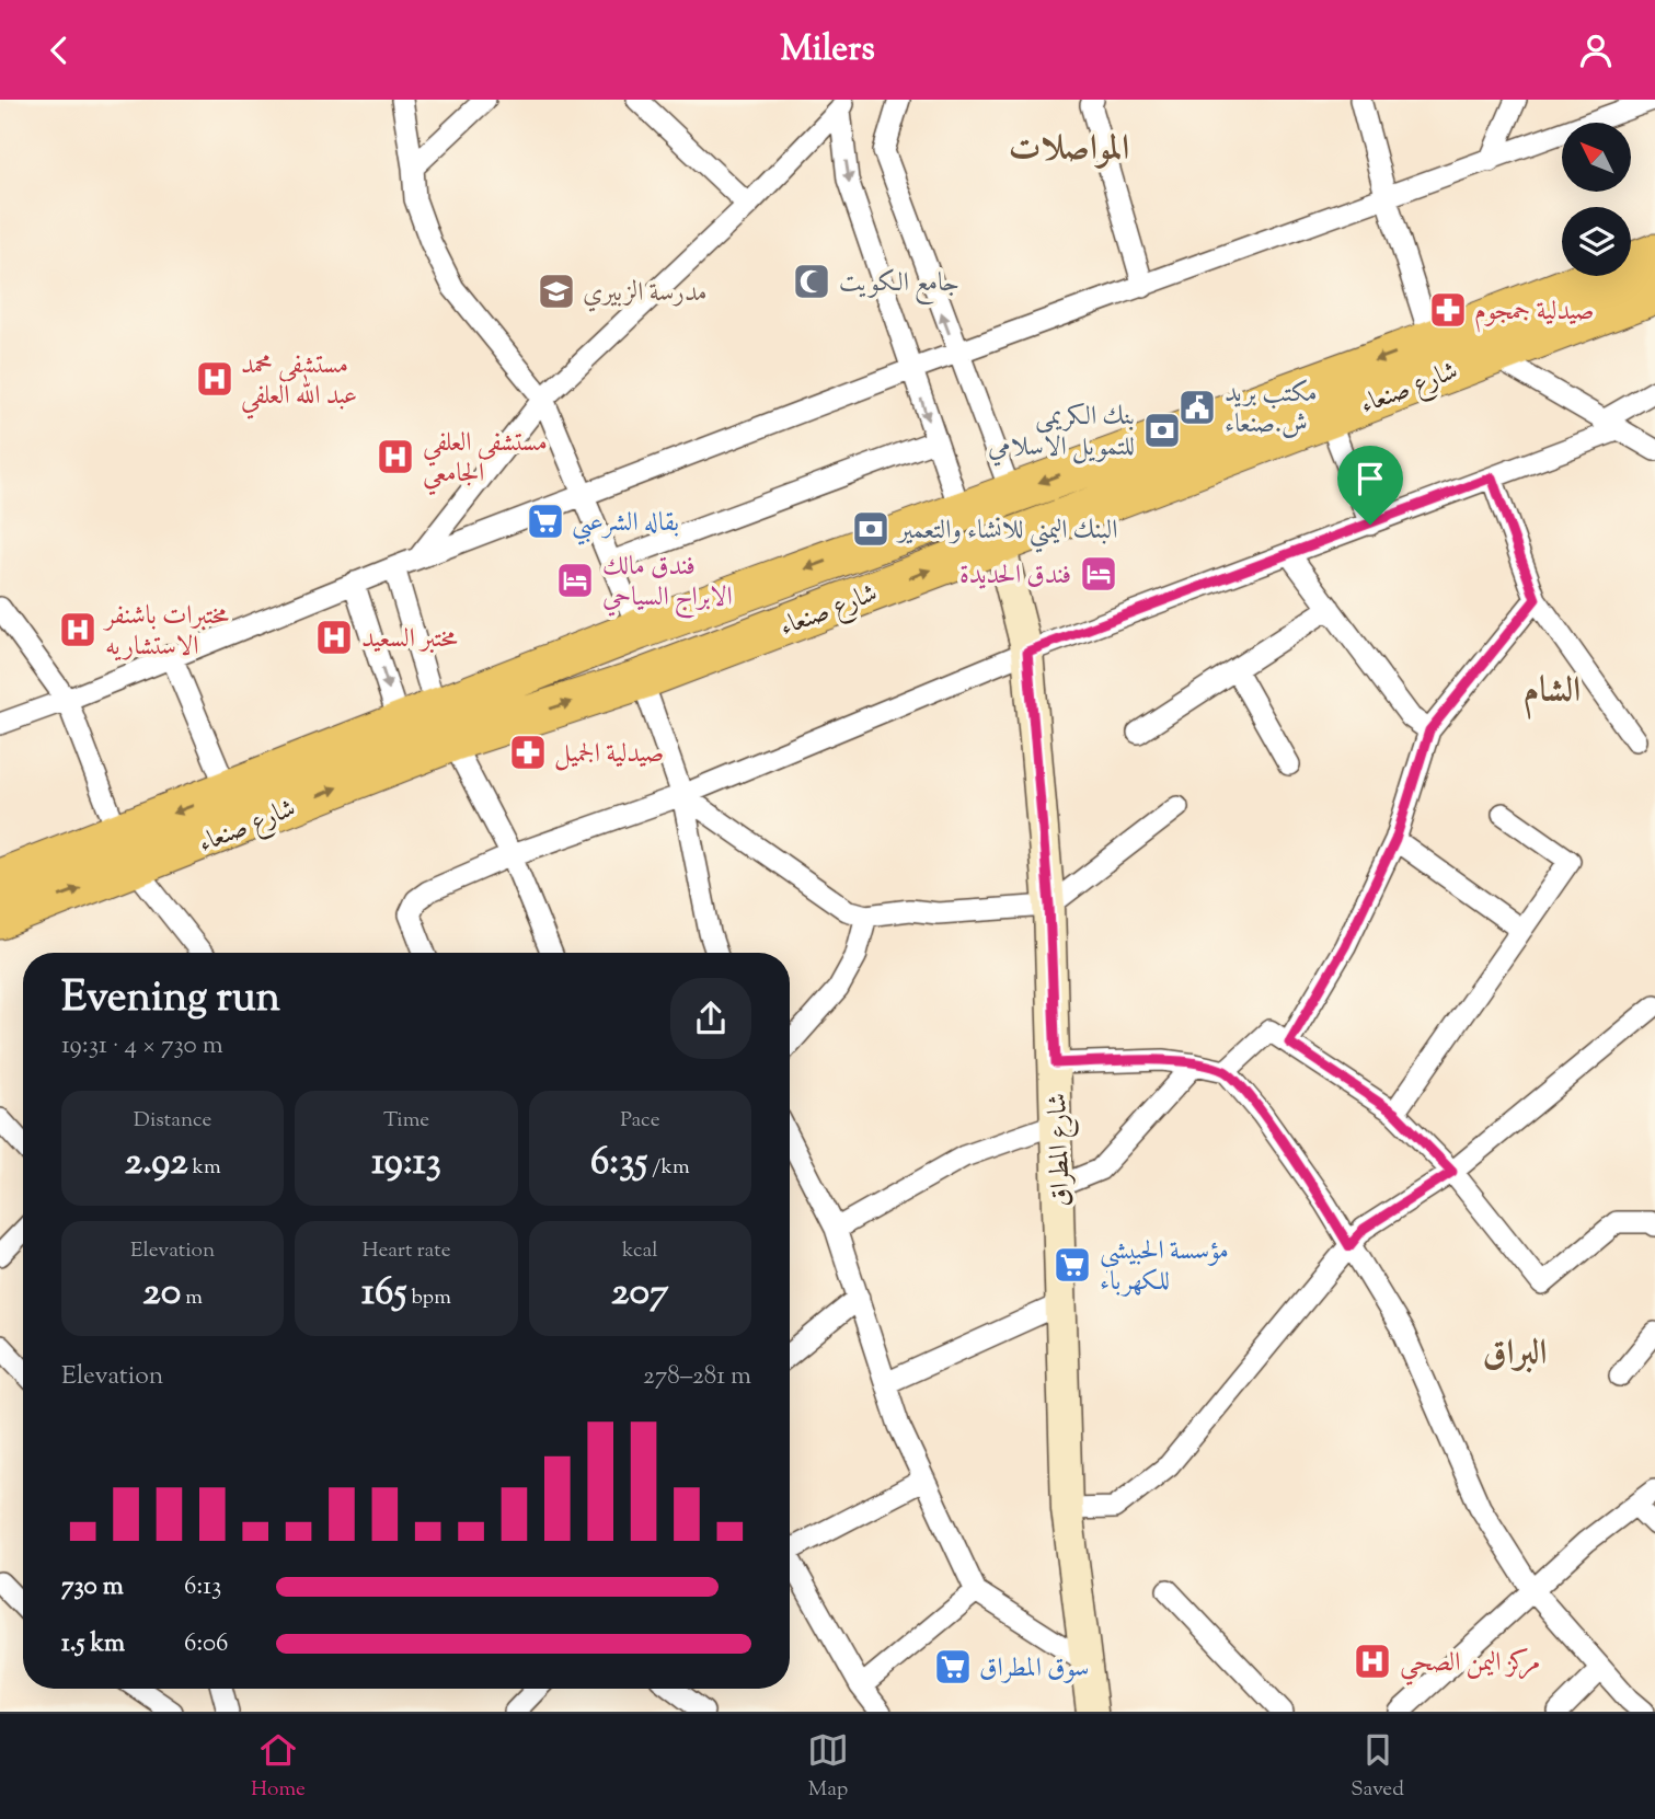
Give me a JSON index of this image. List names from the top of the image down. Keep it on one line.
{"streets":{"highway":["شارع صنعاء"],"street":["شارع المطراق"]},"crossings":[["شارع صنعاء","شارع المطراق"]],"districts":["المواصلات","الشام","البراق"],"places":{"mosque":["جامع الكويت"],"school or university":["مدرسة الزبيري"],"pharmacy":["صيدلية جمجوم","صيدلية الجميل"],"hospital":["مستشفى محمد عبد الله العلفي","مستشفى العلفي الجامعي","مختبرات باشنفر الاستشاريه","مختبر السعيد","مركز اليمن الصحي"],"public building":["مكتب بريد ش.صنعاء"],"bank":["بنك الكريمي للتمويل الاسلامي","البنك اليمني للانشاء والتعمير"],"supermarket":["بقاله الشرعبي","مؤسسة الحبيشي للكهرباء","سوق المطراق"],"hotel":["فندق الحديدة","فندق مالك الابراج السياحي"]},"north":"top left","page":{"header":"Milers","heading":["Evening run","19:31 · 4 × 730 m"],"stats":[["Distance","2.92 km"],["Time","19:13"],["Pace","6:35 /km"],["Elevation","20 m"],["Heart rate","165 bpm"],["kcal","207"]],"chart":["Elevation","278–281 m"],"list":[{"name":"730 m","note":"6:13"},{"name":"1.5 km","note":"6:06"}],"tabs":["Home","Map","Saved"]}}
